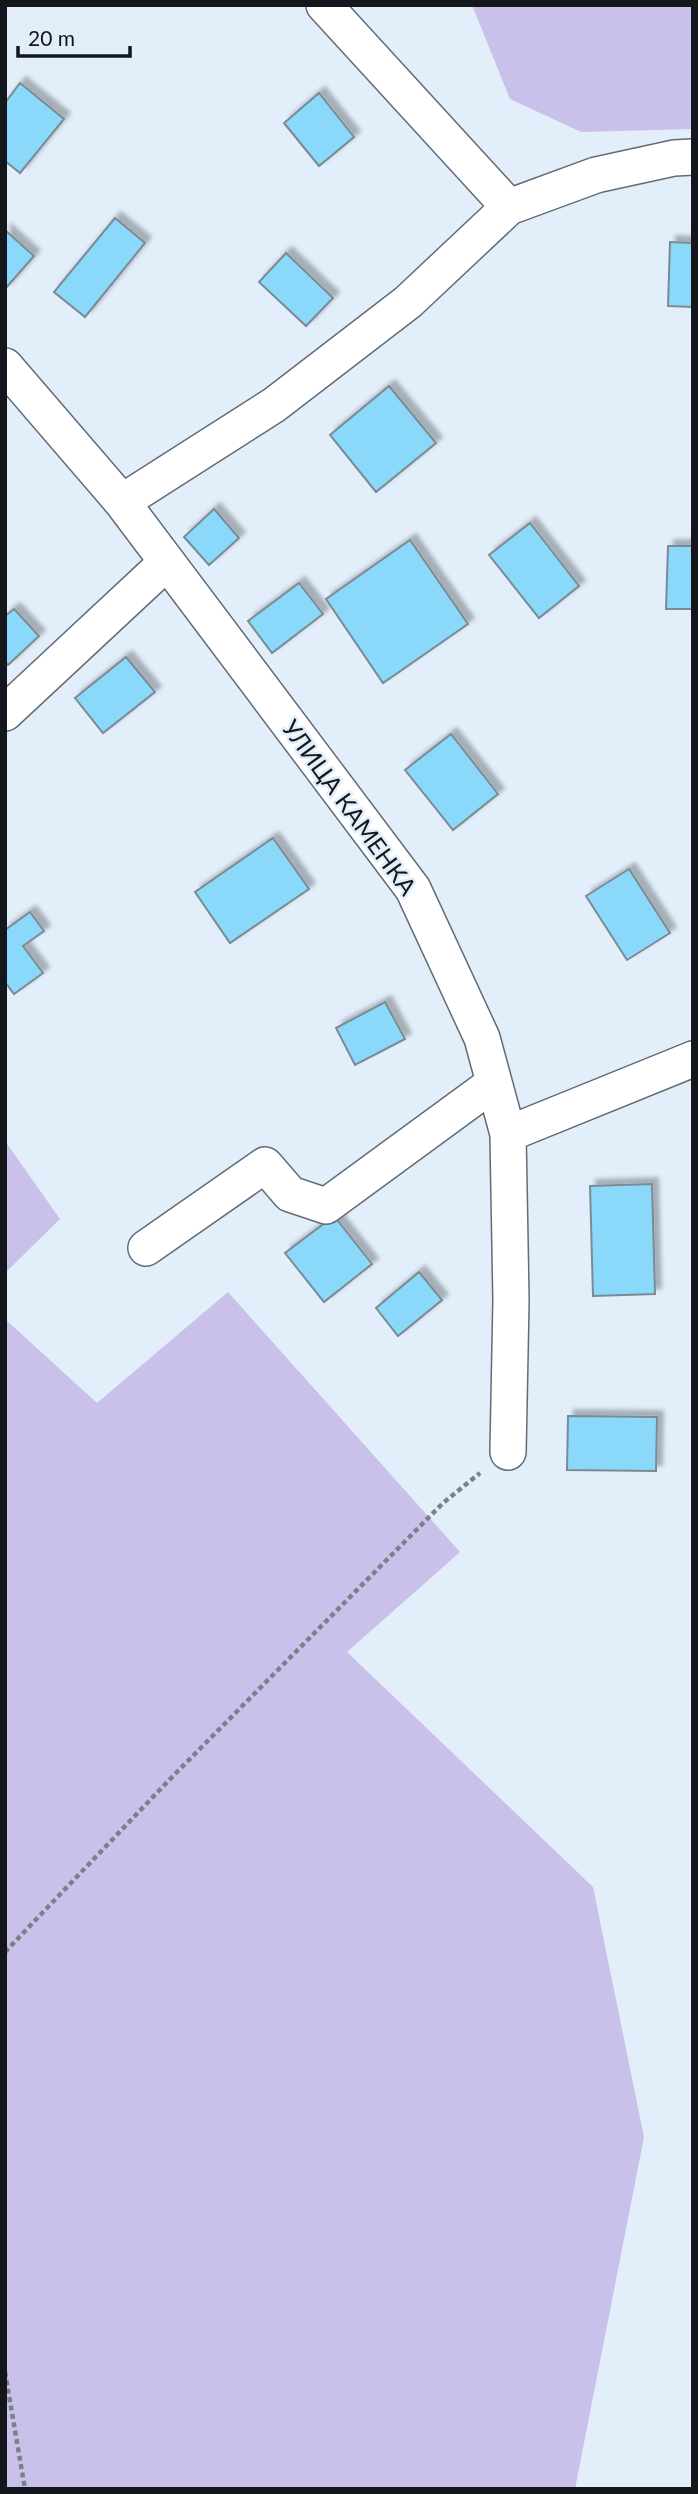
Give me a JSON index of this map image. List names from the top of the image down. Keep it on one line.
{"streets":{"street":["УЛИЦА КАМЕНКА"]},"scale_bar":"20 m"}
